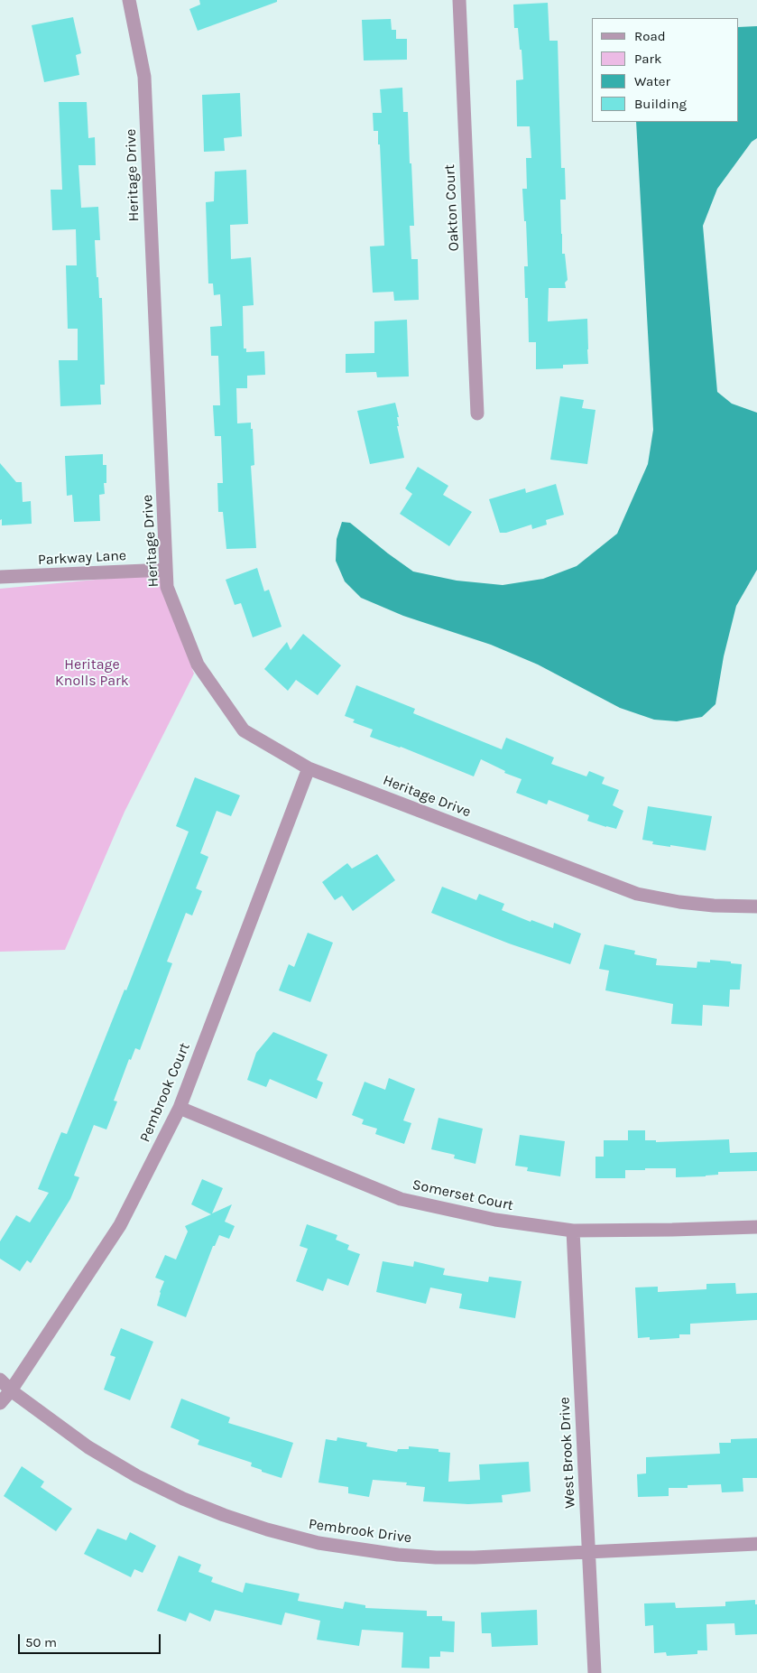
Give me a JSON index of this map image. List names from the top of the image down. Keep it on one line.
{"streets":{"street":["Heritage Drive","Oakton Court","Parkway Lane","Pembrook Court","Somerset Court","West Brook Drive","Pembrook Drive"]},"crossings":[["Heritage Drive","Parkway Lane"],["Heritage Drive","Pembrook Court"],["Pembrook Court","Somerset Court"],["Pembrook Court","Pembrook Drive"],["Somerset Court","West Brook Drive"],["West Brook Drive","Pembrook Drive"]],"parks":["Heritage Knolls Park"],"legend":["Road","Park","Water","Building"],"scale_bar":"50 m"}
